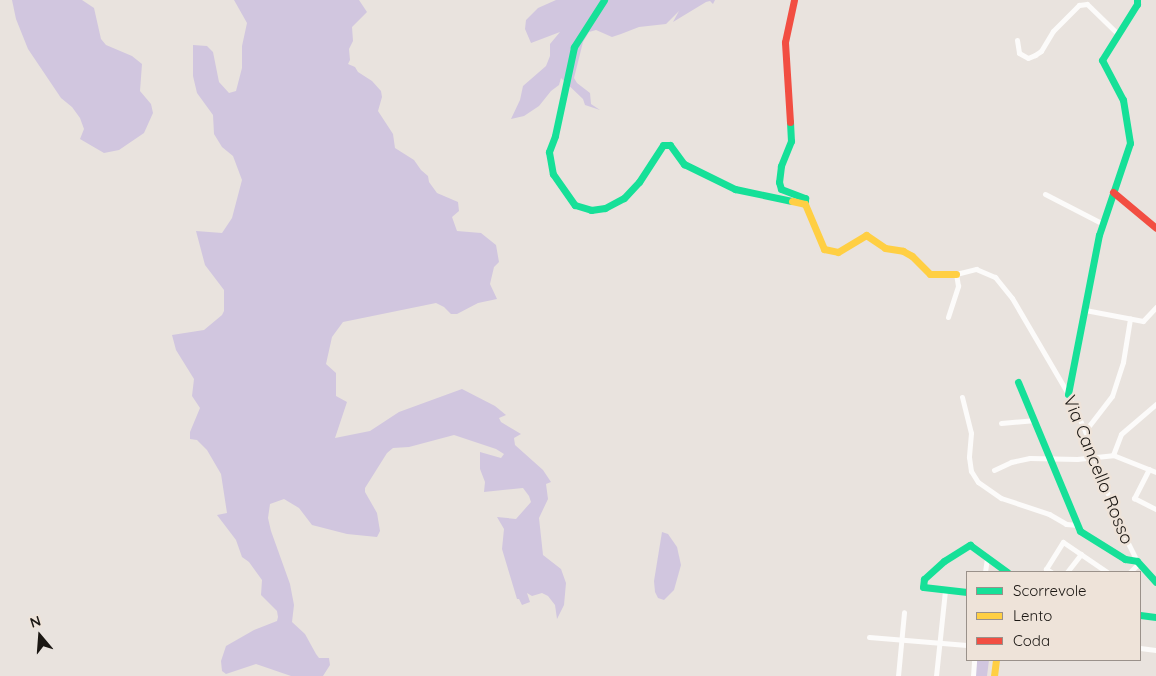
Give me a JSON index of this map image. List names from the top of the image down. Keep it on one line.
{"streets":{"street":["Via Cancello Rosso"]},"legend":["Scorrevole","Lento","Coda"],"north":"top"}
